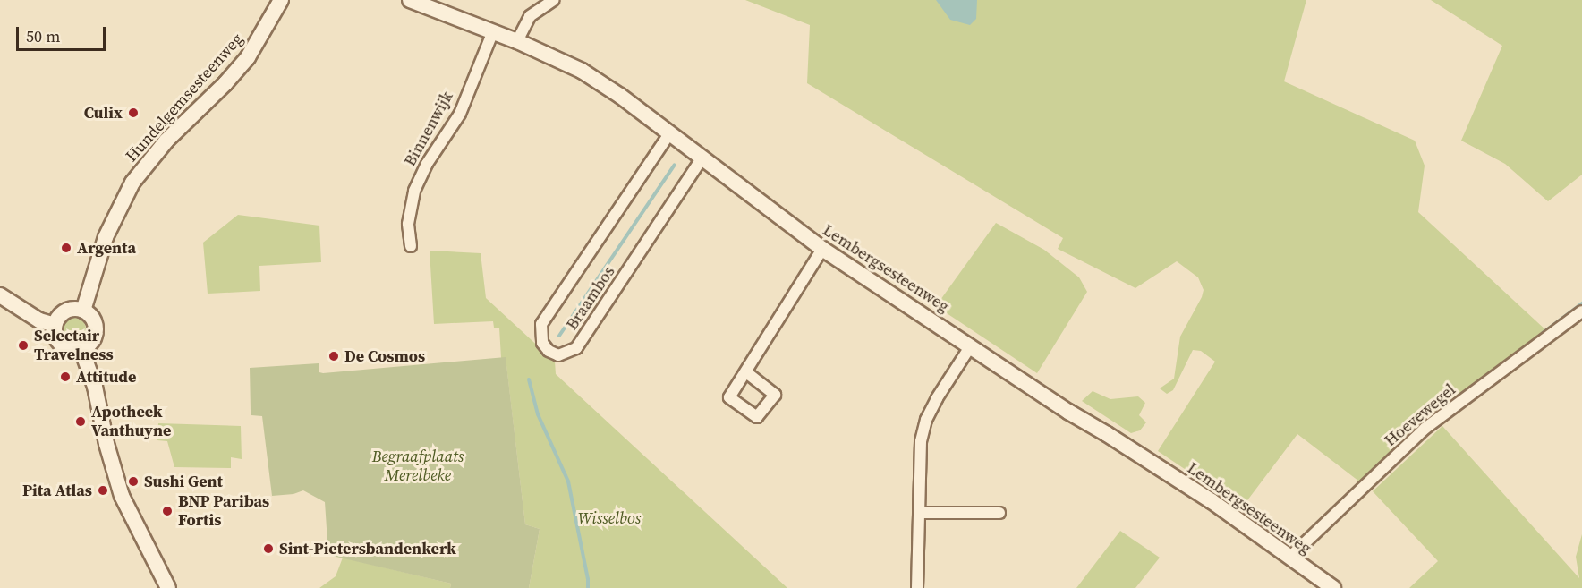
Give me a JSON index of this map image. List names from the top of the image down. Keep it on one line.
{"streets":{"street":["Hundelgemsesteenweg","Binnenwijk","Lembergsesteenweg","Braambos","Hoevewegel"]},"crossings":[["Binnenwijk","Lembergsesteenweg"],["Lembergsesteenweg","Braambos"],["Lembergsesteenweg","Hoevewegel"]],"parks":["Begraafplaats Merelbeke","Wisselbos"],"places":["Culix","Argenta","Selectair Travelness","De Cosmos","Attitude","Apotheek Vanthuyne","Sushi Gent","Pita Atlas","BNP Paribas Fortis","Sint-Pietersbandenkerk"],"scale_bar":"50 m"}
